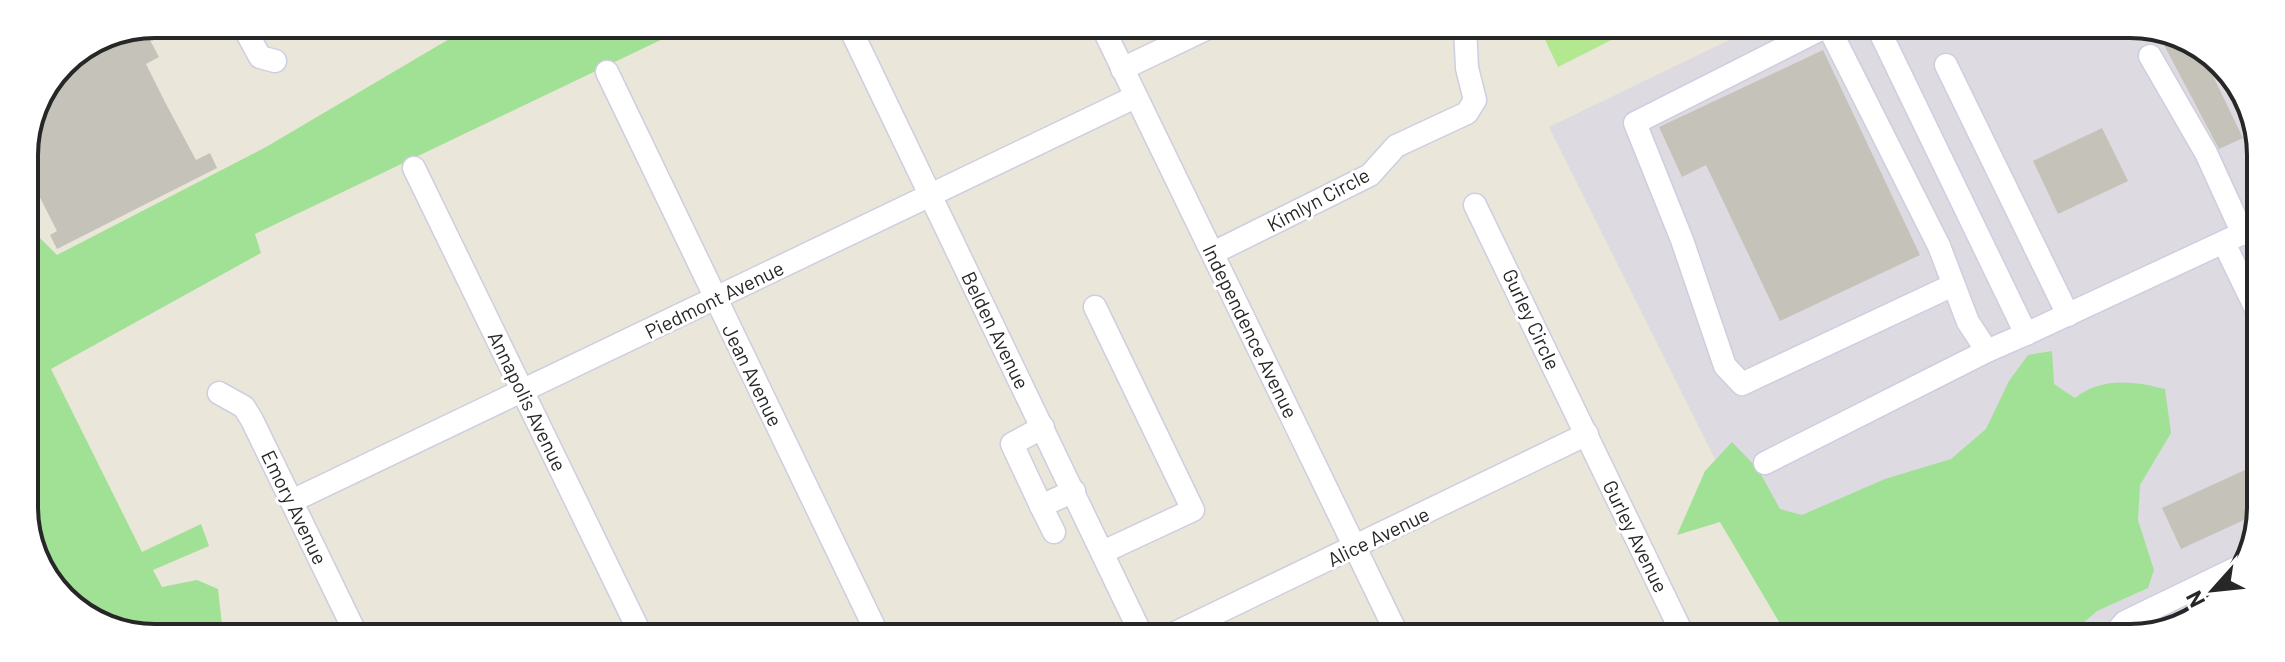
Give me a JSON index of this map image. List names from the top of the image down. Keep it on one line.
{"streets":{"street":["Kimlyn Circle","Piedmont Avenue","Gurley Circle","Belden Avenue","Independence Avenue","Jean Avenue","Annapolis Avenue","Emory Avenue","Alice Avenue","Gurley Avenue"]},"crossings":[["Kimlyn Circle","Independence Avenue"],["Piedmont Avenue","Belden Avenue"],["Piedmont Avenue","Independence Avenue"],["Piedmont Avenue","Jean Avenue"],["Piedmont Avenue","Annapolis Avenue"],["Piedmont Avenue","Emory Avenue"],["Gurley Circle","Alice Avenue"],["Gurley Circle","Gurley Avenue"],["Independence Avenue","Alice Avenue"],["Alice Avenue","Gurley Avenue"]],"north":"bottom left"}
